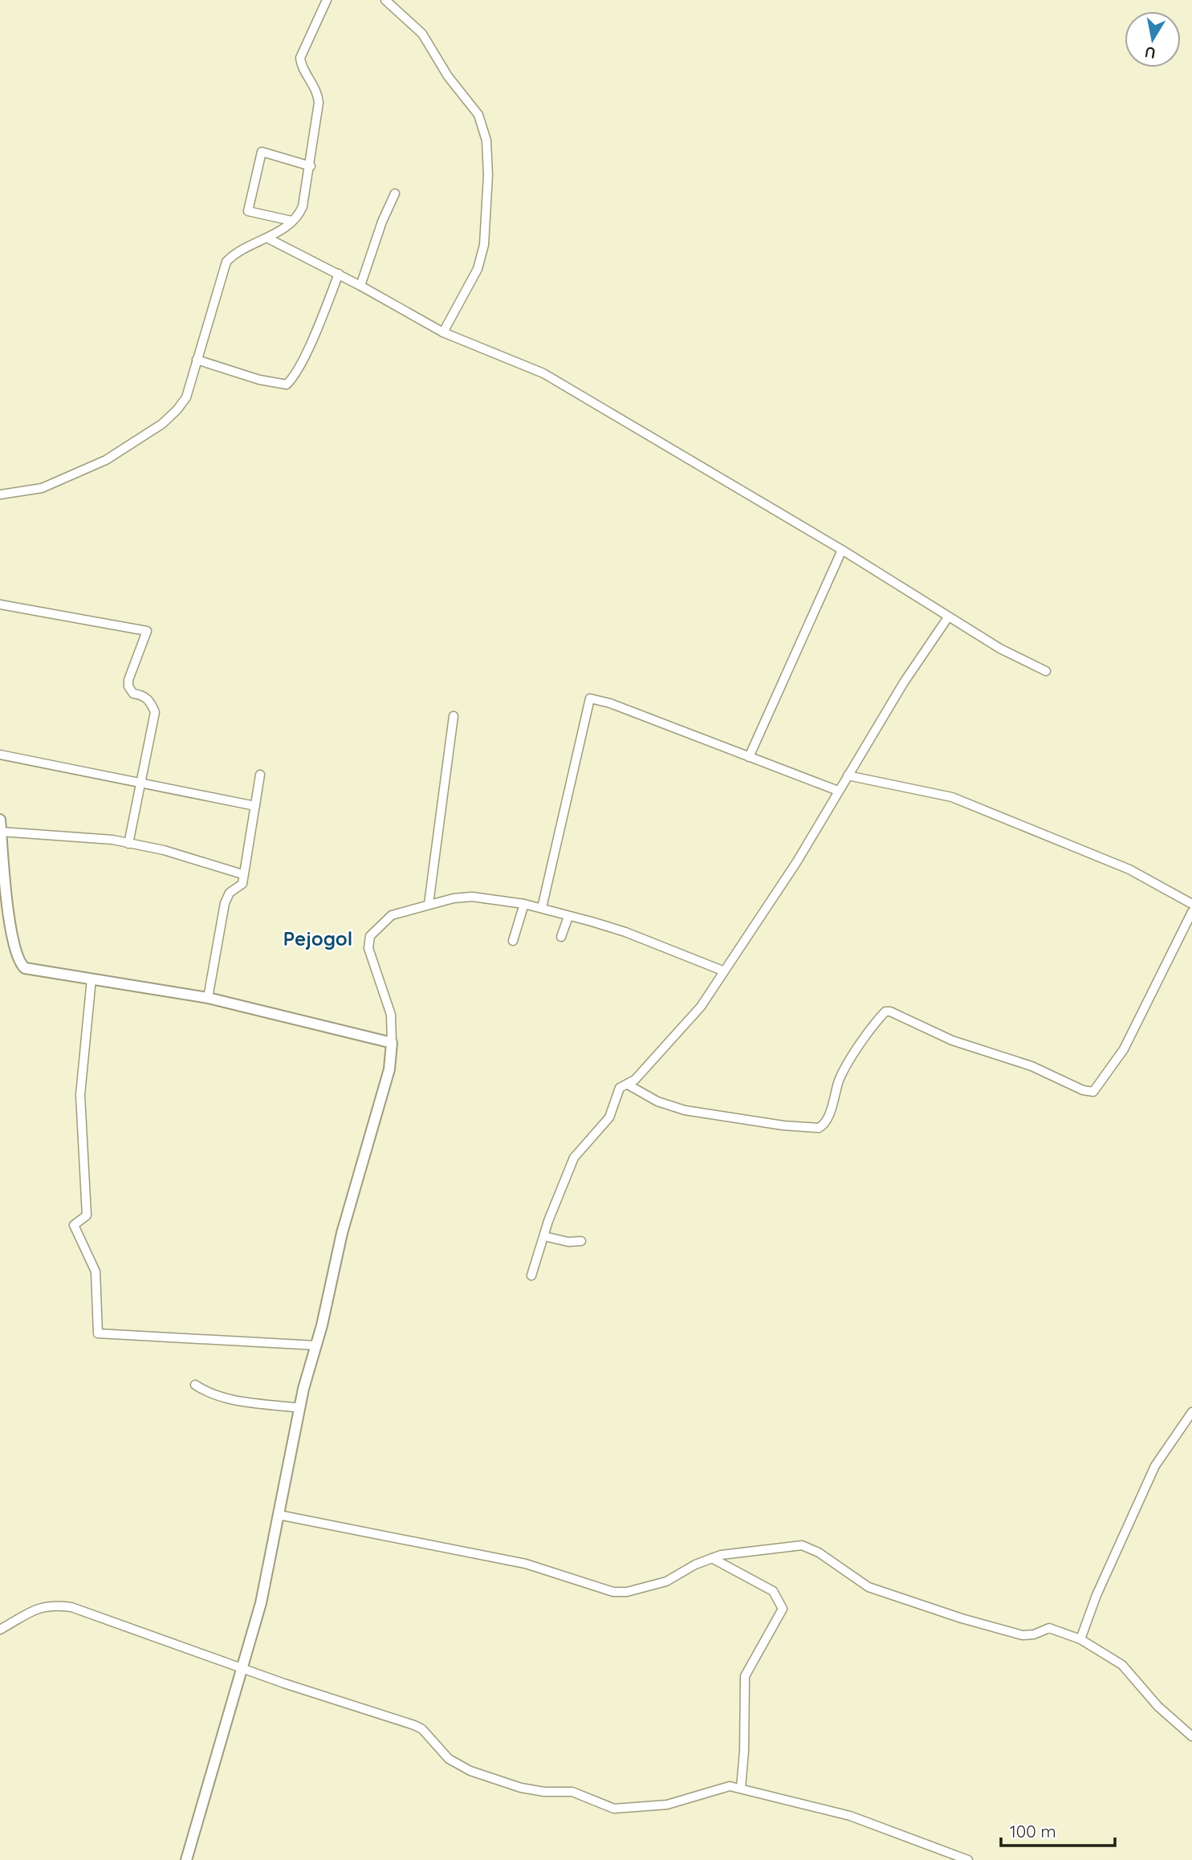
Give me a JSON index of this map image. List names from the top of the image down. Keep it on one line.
{"districts":["Pejogol"],"scale_bar":"100 m","north":"bottom"}
